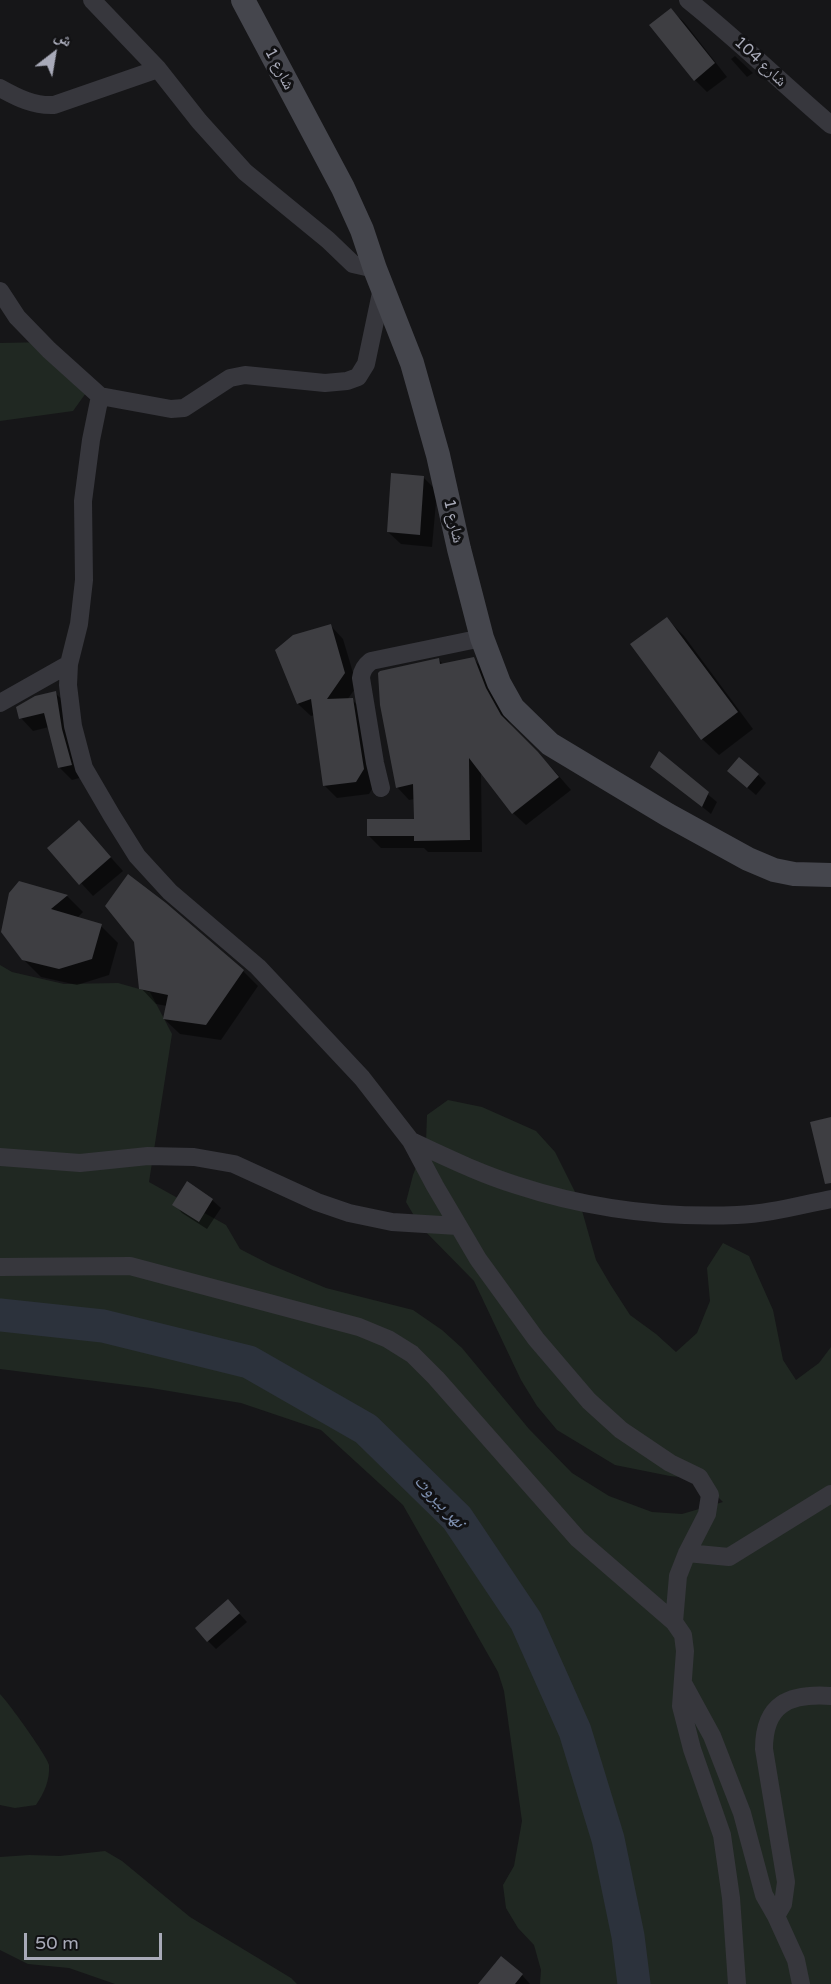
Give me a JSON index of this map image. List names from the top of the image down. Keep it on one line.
{"streets":{"street":["شارع 104","شارع 1"]},"water":["نهر بيروت"],"scale_bar":"50 m","north":"top right"}
